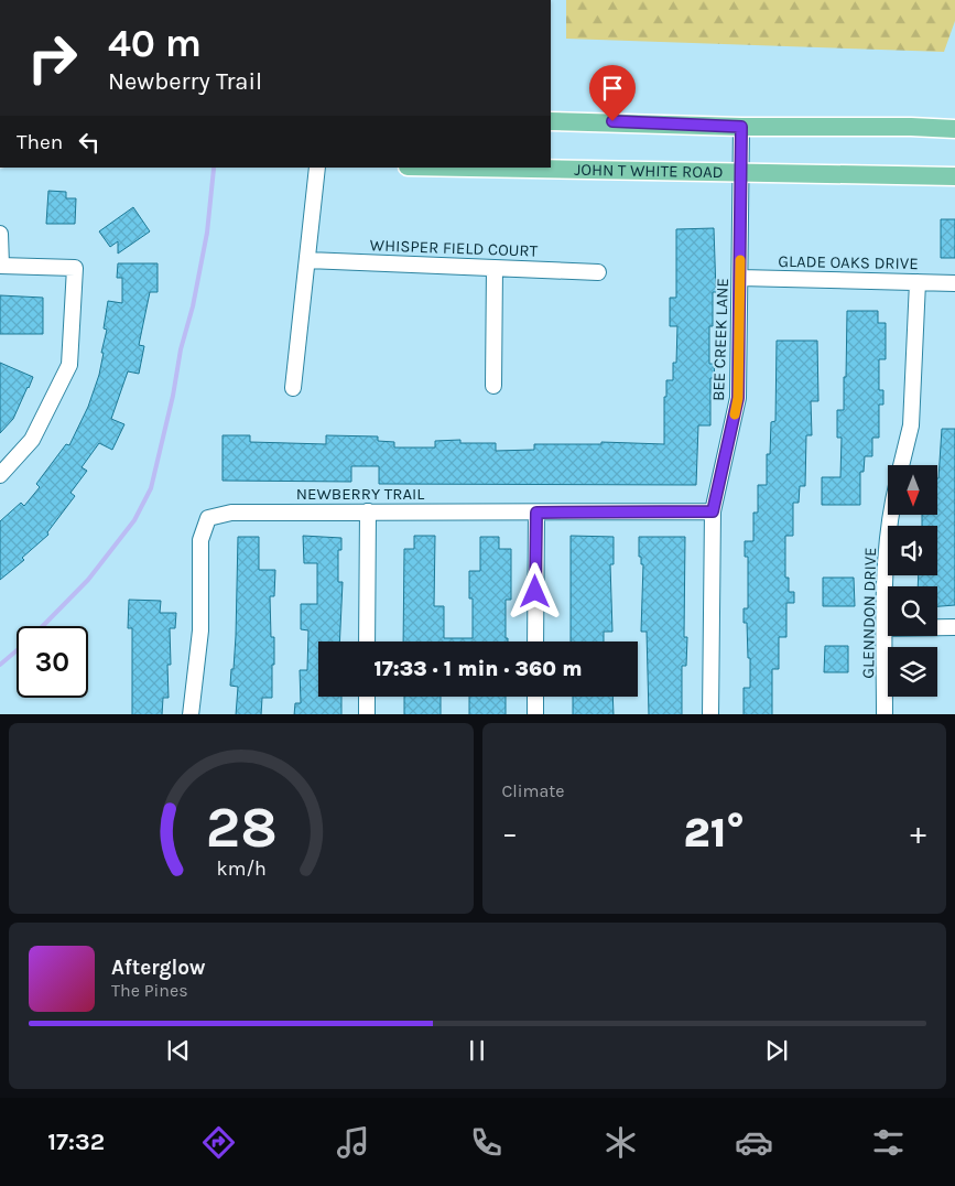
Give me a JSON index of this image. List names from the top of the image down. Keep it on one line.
{"streets":{"main road":["JOHN T WHITE ROAD"],"street":["WHISPER FIELD COURT","GLADE OAKS DRIVE","BEE CREEK LANE","NEWBERRY TRAIL","GLENNDON DRIVE"]},"crossings":[["JOHN T WHITE ROAD","BEE CREEK LANE"],["GLADE OAKS DRIVE","BEE CREEK LANE"],["BEE CREEK LANE","NEWBERRY TRAIL"]],"north":"bottom","page":{"turn":["40 m","Newberry Trail"],"then":"Then","limit":"30","trip":"17:33 · 1 min · 360 m","tile":"Climate","heat":["−","21°","+"],"song":["Afterglow","The Pines"],"tabs":"17:32","gauge":["28","km/h"]}}
